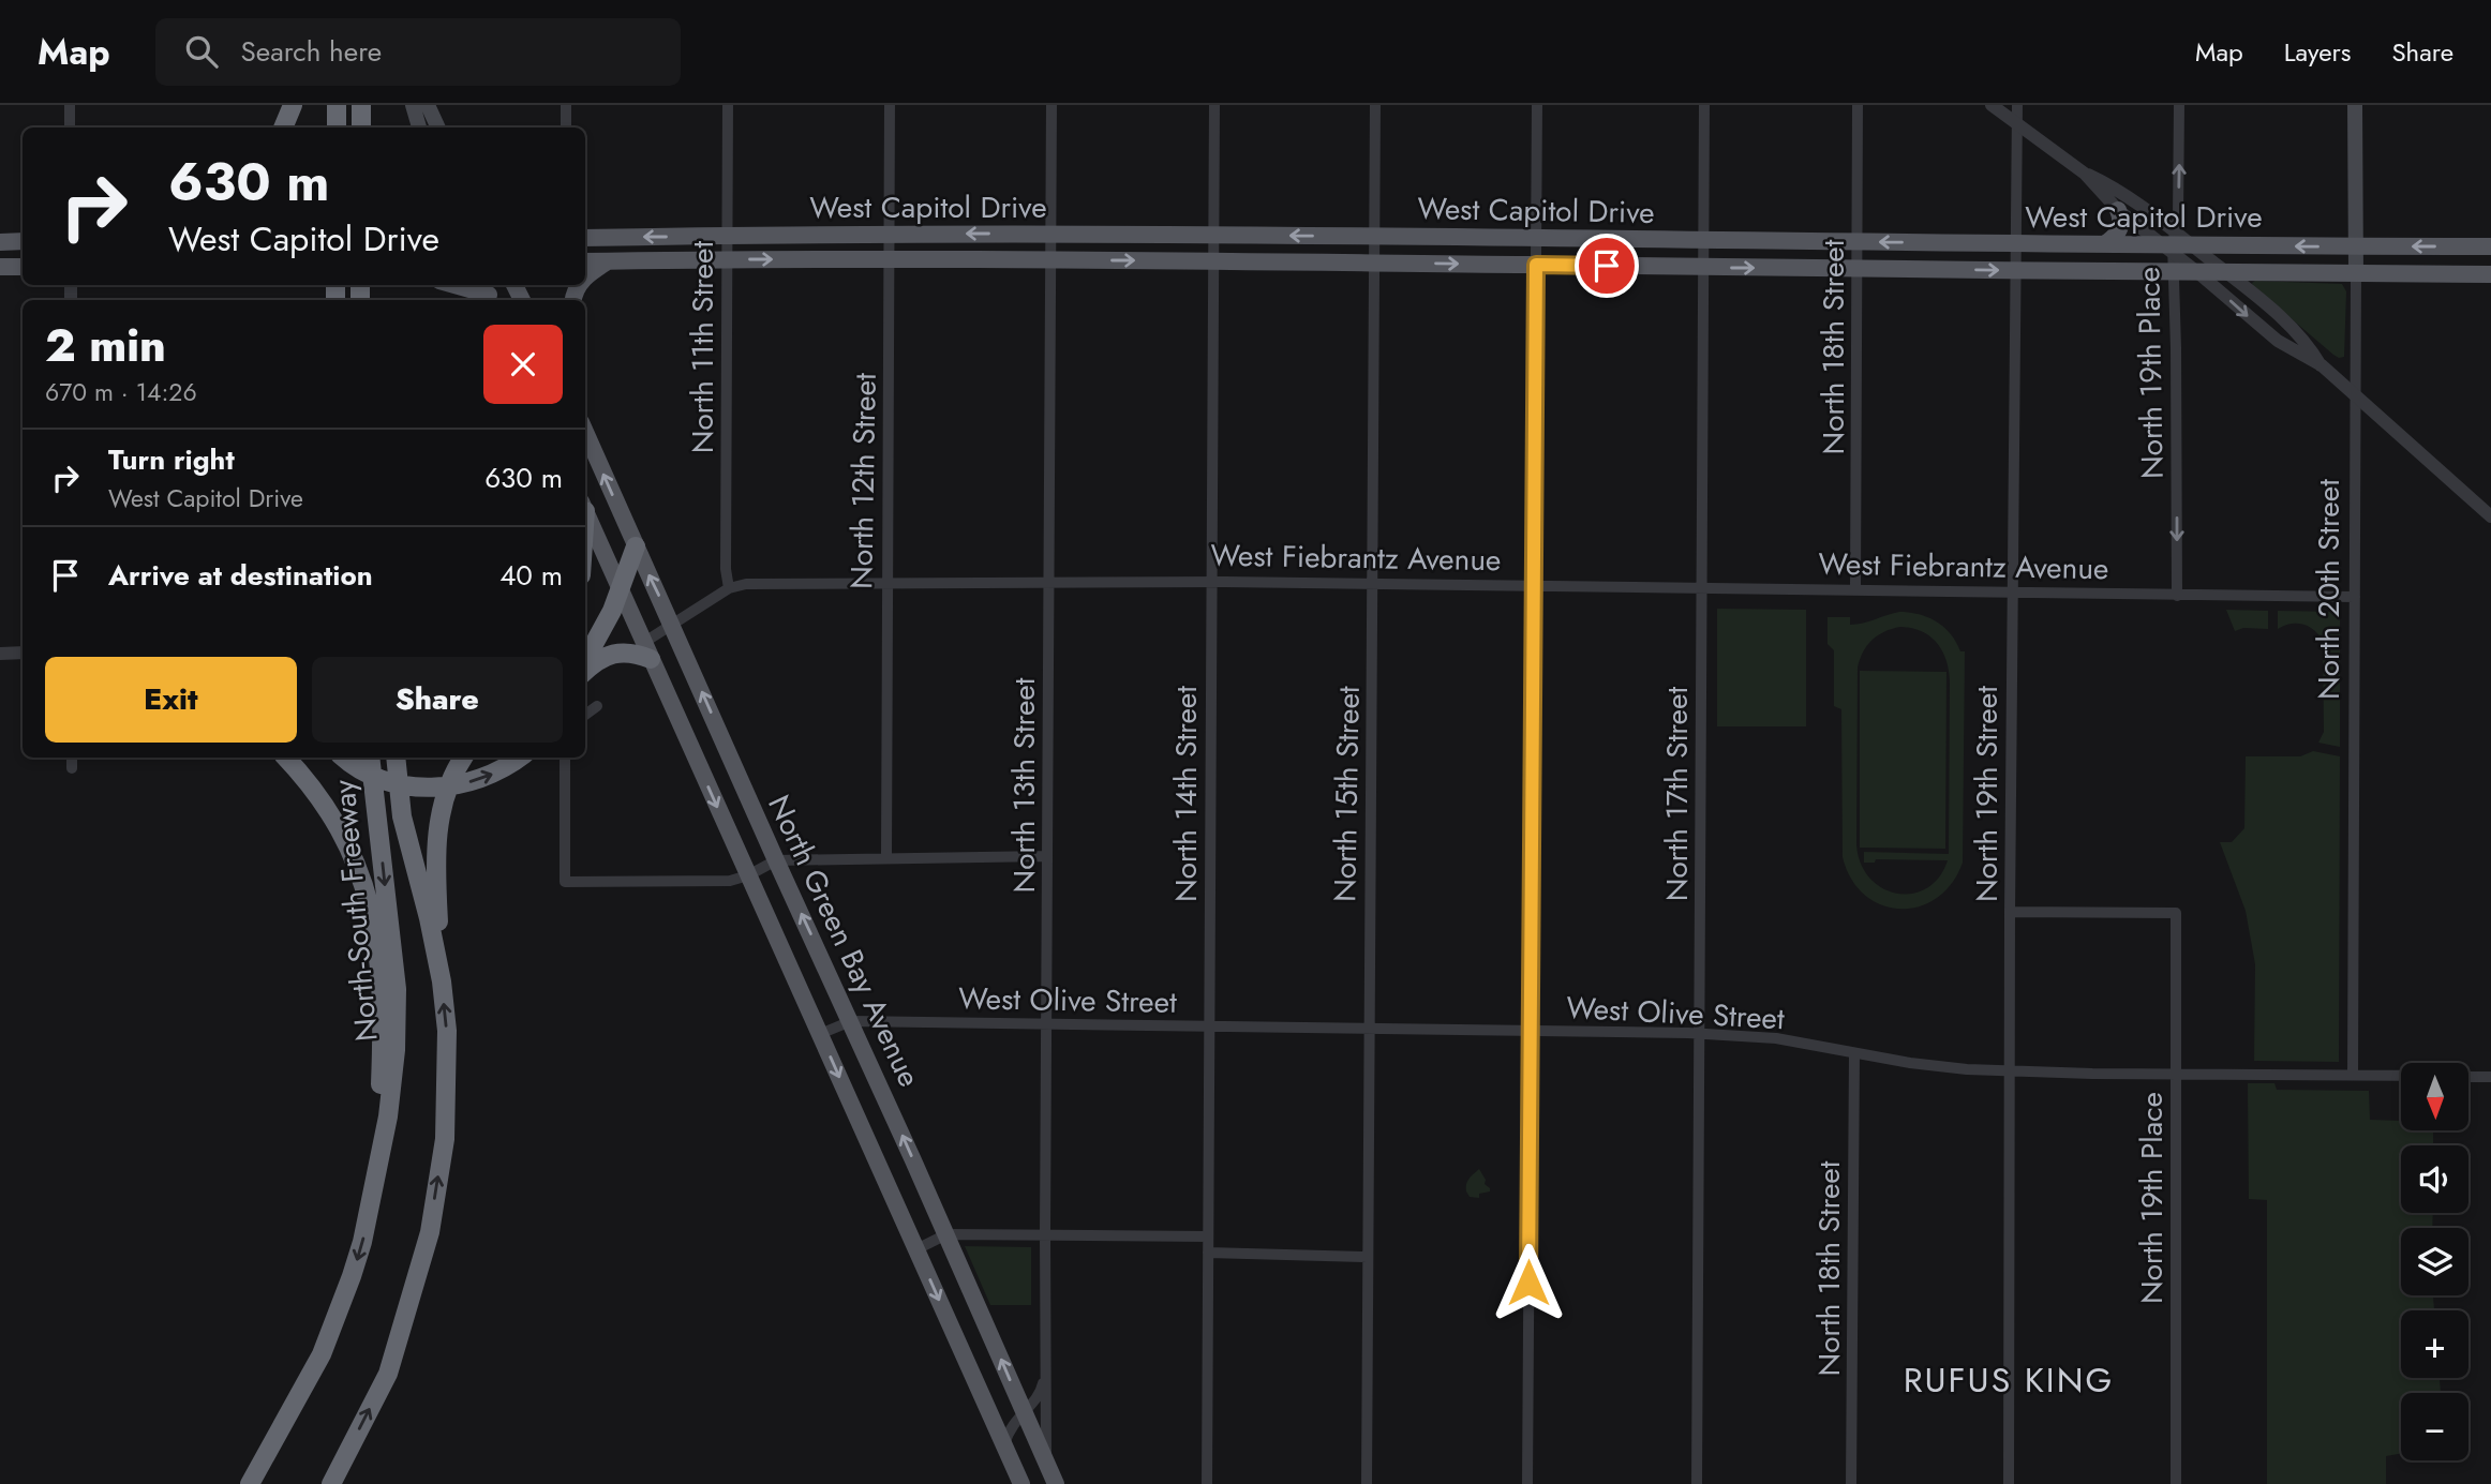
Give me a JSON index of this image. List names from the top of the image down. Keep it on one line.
{"streets":{"highway":["North-South Freeway"],"main road":["West Capitol Drive","North 20th Street","North Green Bay Avenue"],"street":["North 11th Street","North 18th Street","North 19th Place","North 12th Street","West Fiebrantz Avenue","North 13th Street","North 14th Street","North 15th Street","North 17th Street","North 19th Street","West Olive Street"]},"crossings":[["West Capitol Drive","North 11th Street"],["West Capitol Drive","North 18th Street"],["West Capitol Drive","North 19th Place"],["West Capitol Drive","North 12th Street"],["West Capitol Drive","North 20th Street"],["West Capitol Drive","North 13th Street"],["West Capitol Drive","North 14th Street"],["West Capitol Drive","North 15th Street"],["West Capitol Drive","North 17th Street"],["West Capitol Drive","North 19th Street"],["North 11th Street","West Fiebrantz Avenue"],["North 18th Street","West Fiebrantz Avenue"],["North 18th Street","West Olive Street"],["North 19th Place","West Fiebrantz Avenue"],["North 19th Place","North 19th Street"],["North 19th Place","West Olive Street"],["North 12th Street","West Fiebrantz Avenue"],["West Fiebrantz Avenue","North 20th Street"],["West Fiebrantz Avenue","North 13th Street"],["West Fiebrantz Avenue","North 14th Street"],["West Fiebrantz Avenue","North 15th Street"],["West Fiebrantz Avenue","North 17th Street"],["West Fiebrantz Avenue","North 19th Street"],["West Fiebrantz Avenue","North Green Bay Avenue"],["North 20th Street","West Olive Street"],["North 13th Street","North Green Bay Avenue"],["North 13th Street","West Olive Street"],["North 14th Street","West Olive Street"],["North 15th Street","West Olive Street"],["North 17th Street","West Olive Street"],["North 19th Street","West Olive Street"],["North Green Bay Avenue","West Olive Street"]],"districts":["RUFUS KING"],"north":"bottom","page":{"header":"Map","search":"Search here","nav":["Map","Layers","Share"],"turn":["630 m","West Capitol Drive"],"heading":["2 min","670 m · 14:26"],"list":[{"name":"Turn right","note":"West Capitol Drive","value":"630 m"},{"name":"Arrive at destination","value":"40 m"}],"buttons":["Exit","Share"],"map_buttons":["+","−"]}}
